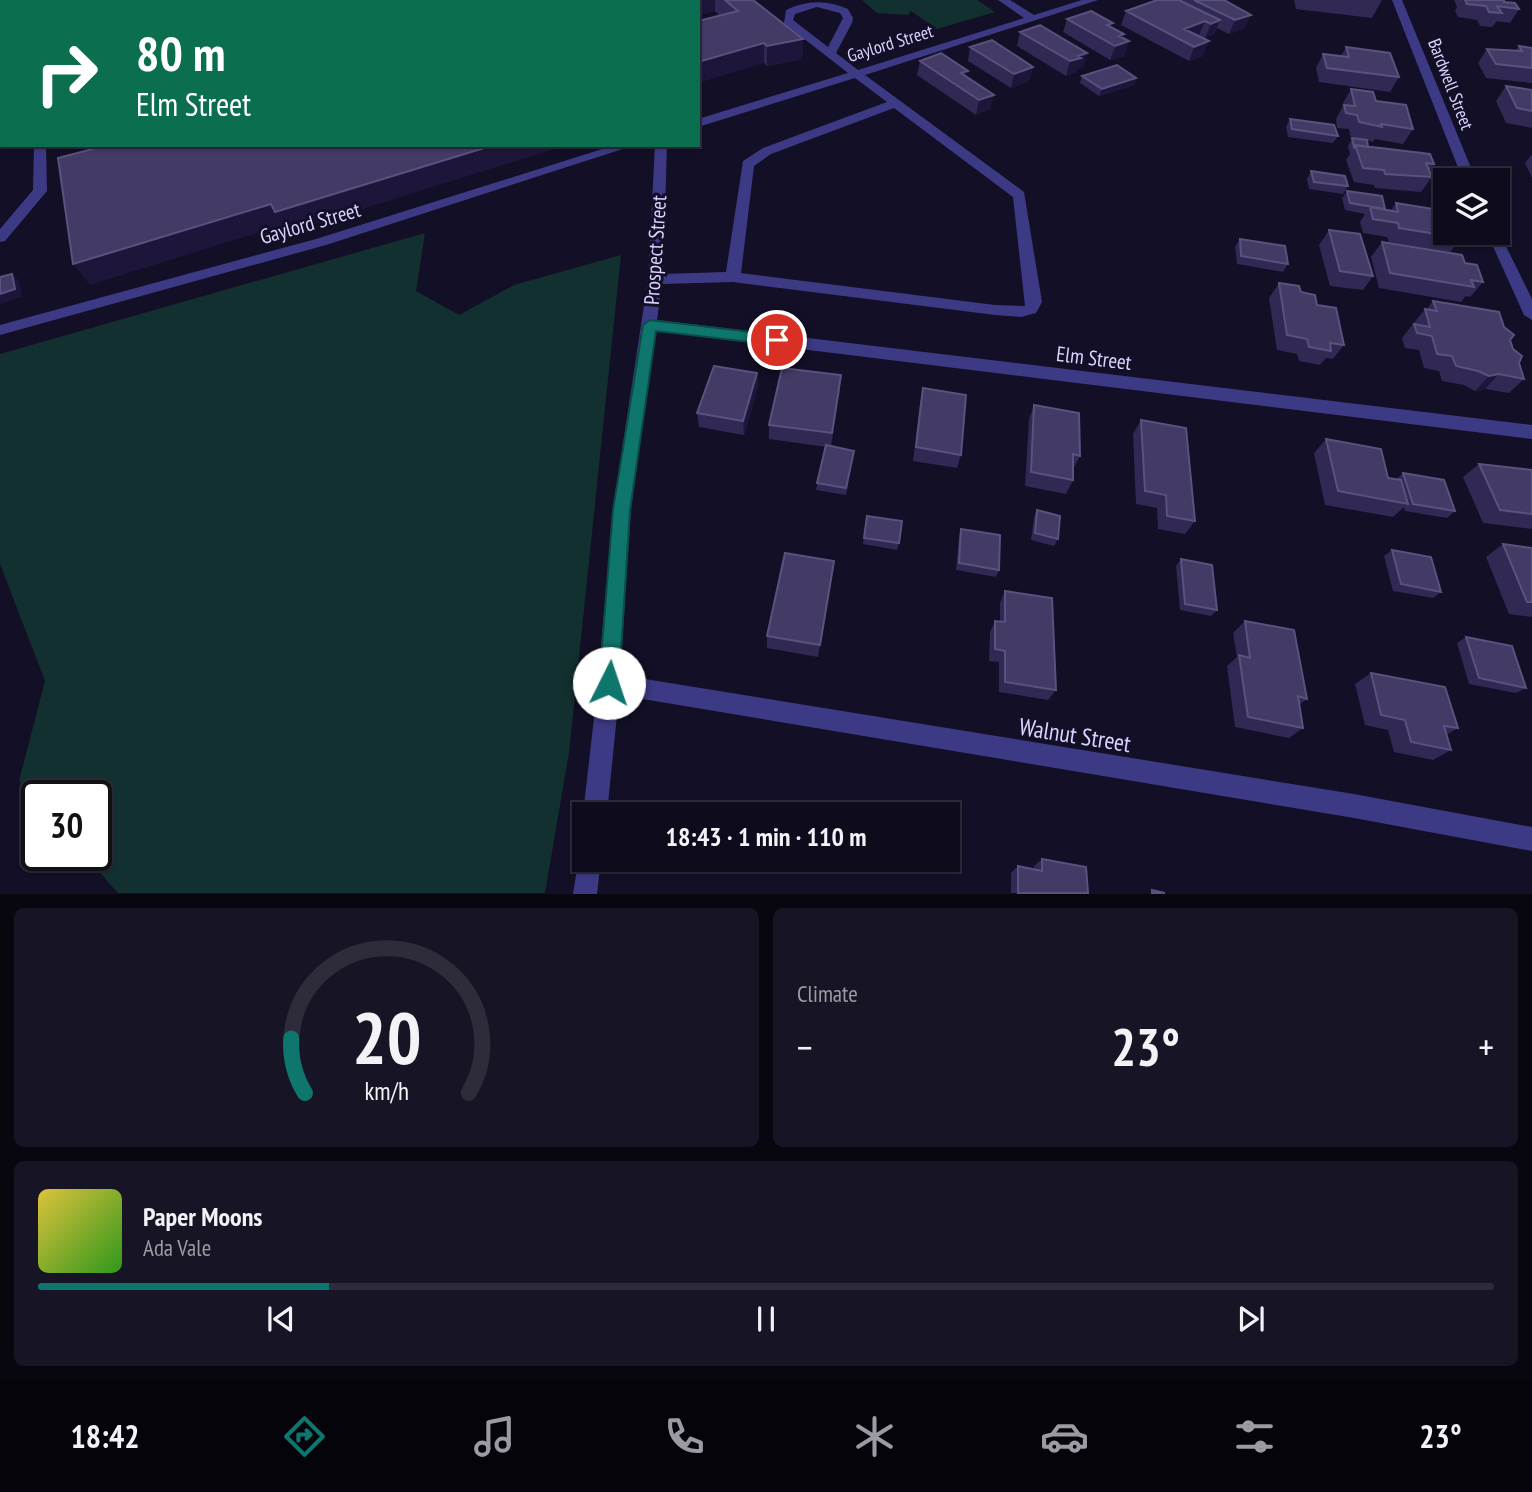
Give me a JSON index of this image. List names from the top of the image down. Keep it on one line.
{"streets":{"street":["Gaylord Street","Bardwell Street","Prospect Street","Elm Street","Walnut Street"]},"crossings":[["Prospect Street","Elm Street"],["Prospect Street","Walnut Street"]],"page":{"turn":["80 m","Elm Street"],"limit":"30","trip":"18:43 · 1 min · 110 m","tile":"Climate","heat":["−","23°","+"],"song":["Paper Moons","Ada Vale"],"tabs":["18:42","23°"],"gauge":["20","km/h"]}}
